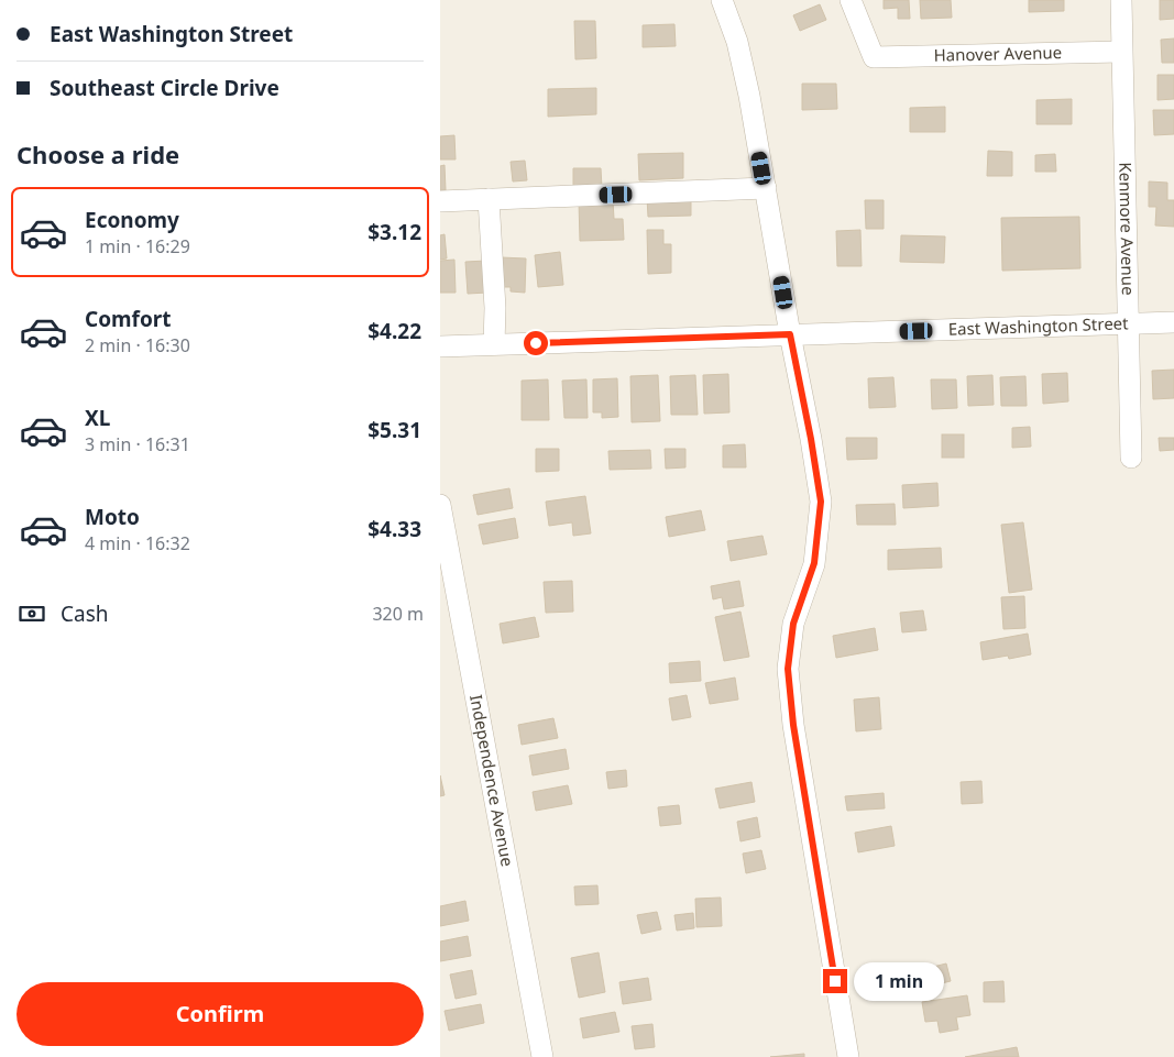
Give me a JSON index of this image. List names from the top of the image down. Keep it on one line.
{"streets":{"street":["Hanover Avenue","Kenmore Avenue","East Washington Street","Independence Avenue"]},"crossings":[["Hanover Avenue","Kenmore Avenue"],["Kenmore Avenue","East Washington Street"]],"page":{"banner":["East Washington Street","Southeast Circle Drive"],"heading":"Choose a ride","list":[{"name":"Economy","note":"1 min · 16:29","value":"$3.12"},{"name":"Comfort","note":"2 min · 16:30","value":"$4.22"},{"name":"XL","note":"3 min · 16:31","value":"$5.31"},{"name":"Moto","note":"4 min · 16:32","value":"$4.33"}],"pay":["Cash","320 m"],"bubble":"1 min","buttons":"Confirm"}}
